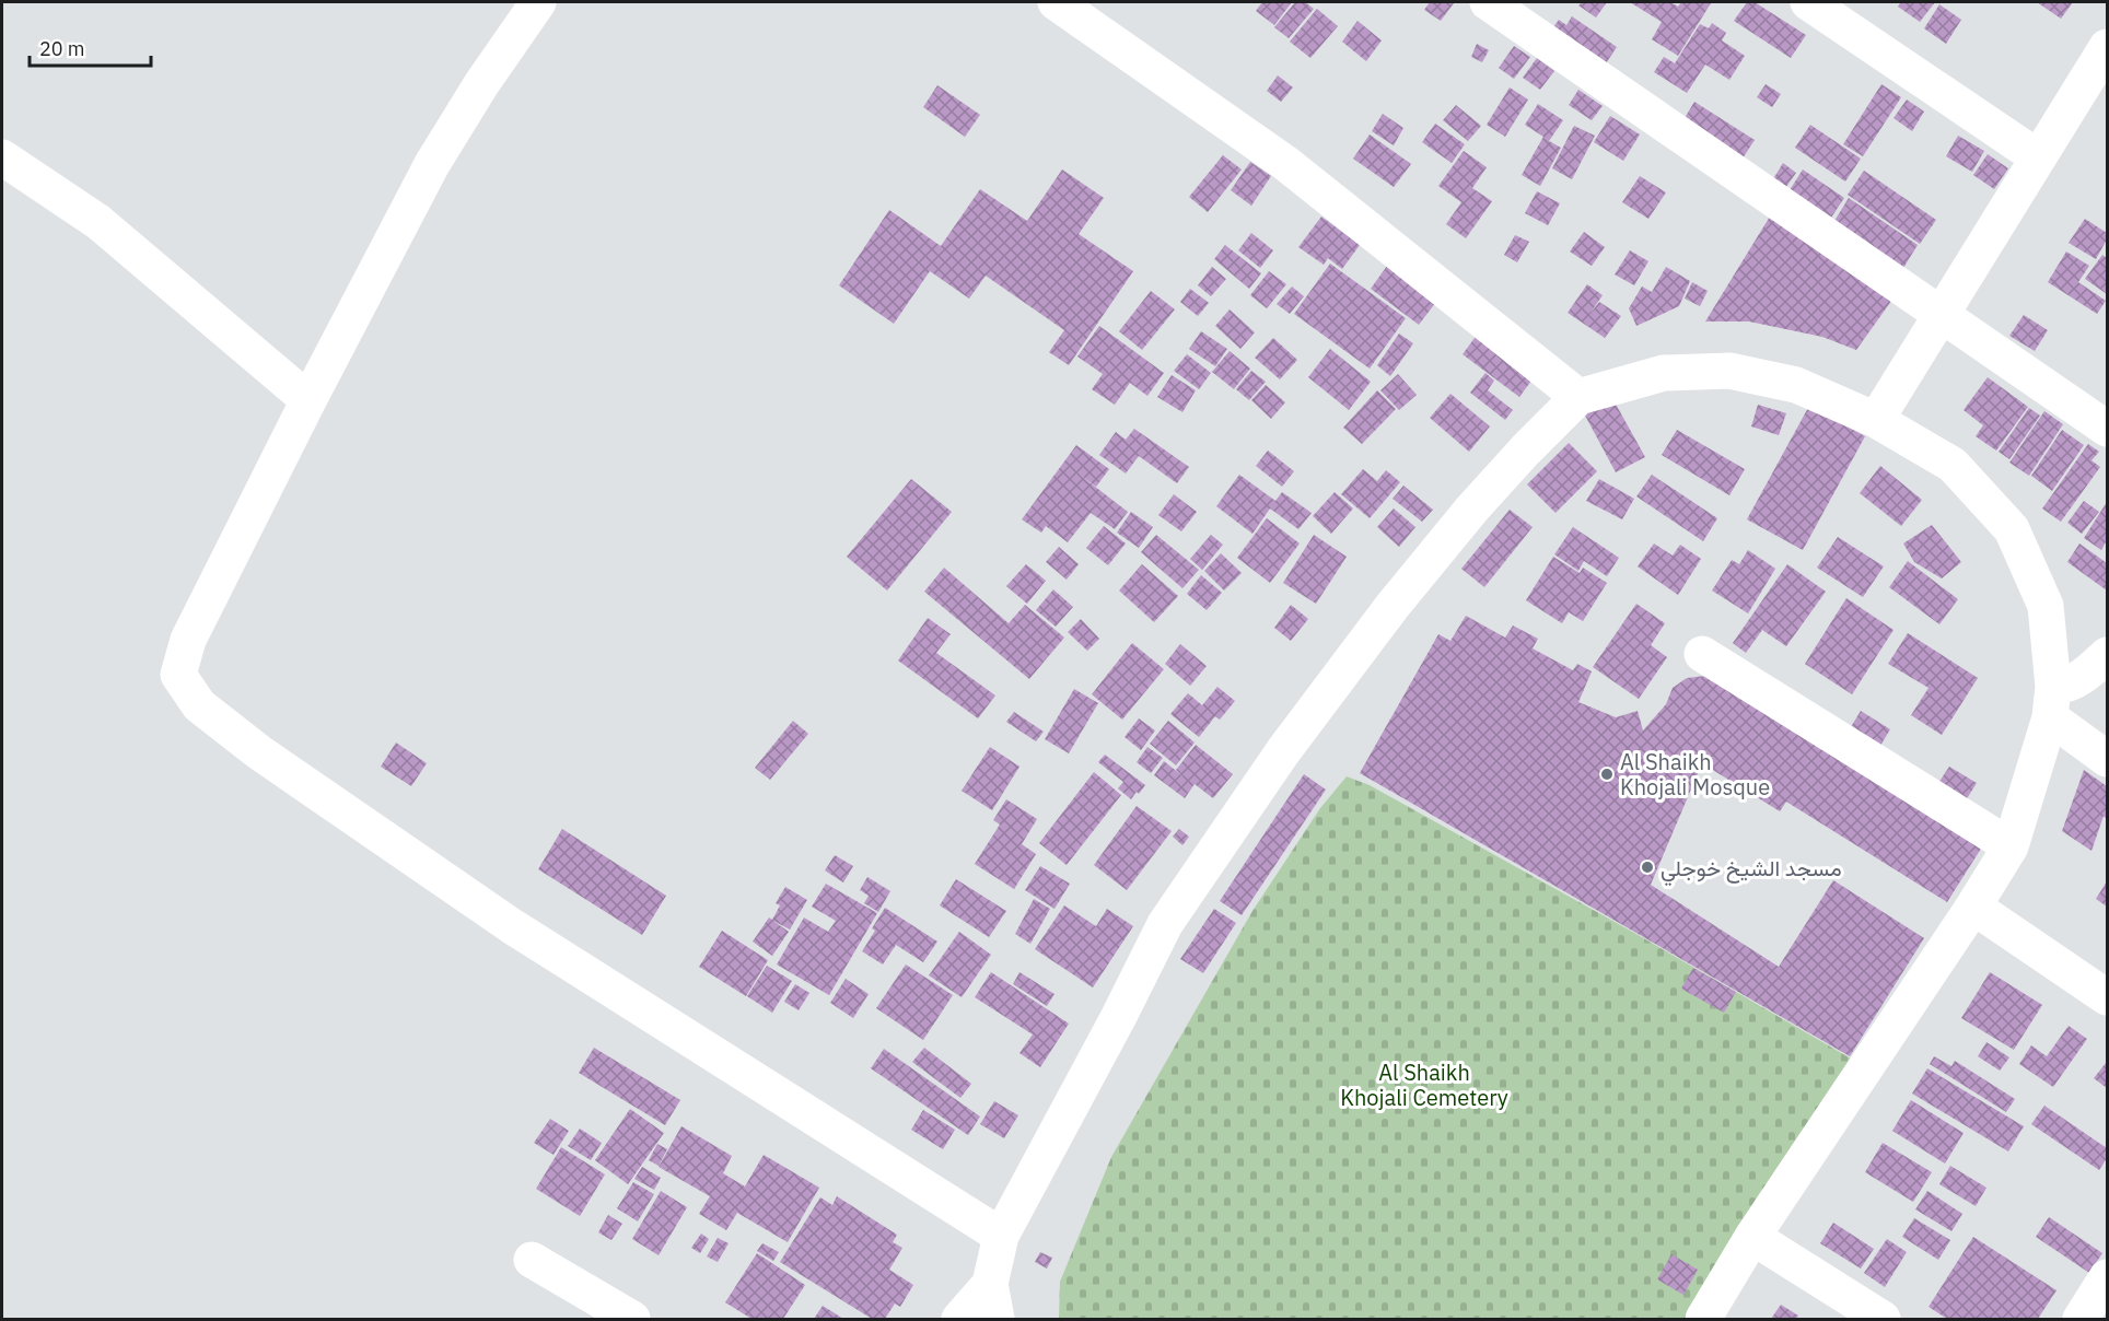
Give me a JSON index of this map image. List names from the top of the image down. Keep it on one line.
{"parks":["Al Shaikh Khojali Cemetery"],"places":["Al Shaikh Khojali Mosque","مسجد الشيخ خوجلي"],"scale_bar":"20 m"}
